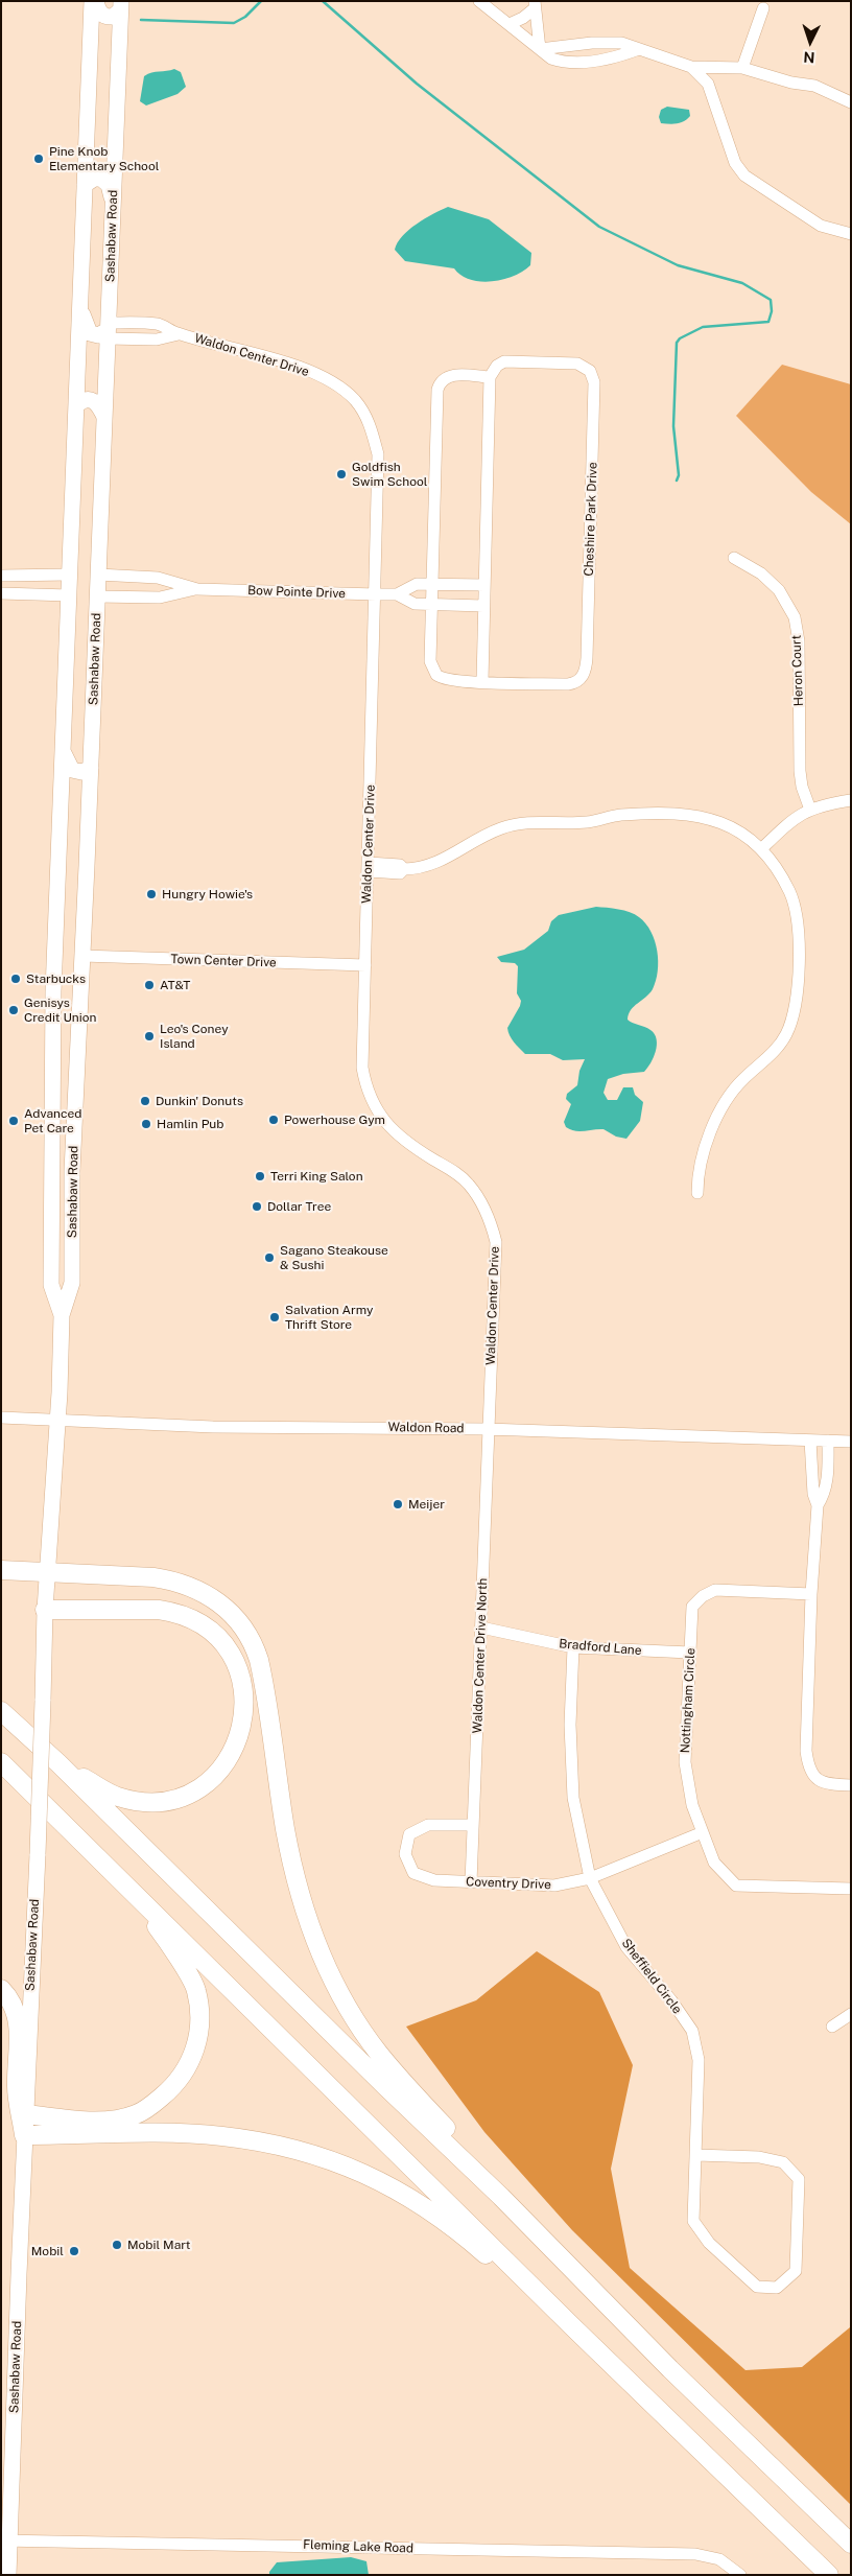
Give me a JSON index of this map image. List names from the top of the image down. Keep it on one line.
{"streets":{"main road":["Sashabaw Road"],"street":["Waldon Center Drive","Cheshire Park Drive","Bow Pointe Drive","Heron Court","Town Center Drive","Waldon Road","Bradford Lane","Waldon Center Drive North","Nottingham Circle","Coventry Drive","Sheffield Circle","Fleming Lake Road"]},"crossings":[["Sashabaw Road","Waldon Center Drive"],["Sashabaw Road","Bow Pointe Drive"],["Sashabaw Road","Town Center Drive"],["Sashabaw Road","Waldon Road"],["Sashabaw Road","Fleming Lake Road"],["Waldon Center Drive","Bow Pointe Drive"],["Waldon Center Drive","Town Center Drive"],["Waldon Center Drive","Waldon Road"],["Waldon Center Drive","Waldon Center Drive North"],["Cheshire Park Drive","Bow Pointe Drive"],["Waldon Road","Waldon Center Drive North"],["Bradford Lane","Waldon Center Drive North"],["Bradford Lane","Nottingham Circle"],["Bradford Lane","Sheffield Circle"],["Waldon Center Drive North","Coventry Drive"],["Nottingham Circle","Coventry Drive"],["Coventry Drive","Sheffield Circle"]],"places":["Pine Knob Elementary School","Goldfish Swim School","Hungry Howie's","Starbucks","AT&T","Genisys Credit Union","Leo's Coney Island","Dunkin' Donuts","Powerhouse Gym","Advanced Pet Care","Hamlin Pub","Terri King Salon","Dollar Tree","Sagano Steakouse & Sushi","Salvation Army Thrift Store","Meijer","Mobil Mart","Mobil"],"north":"bottom"}
